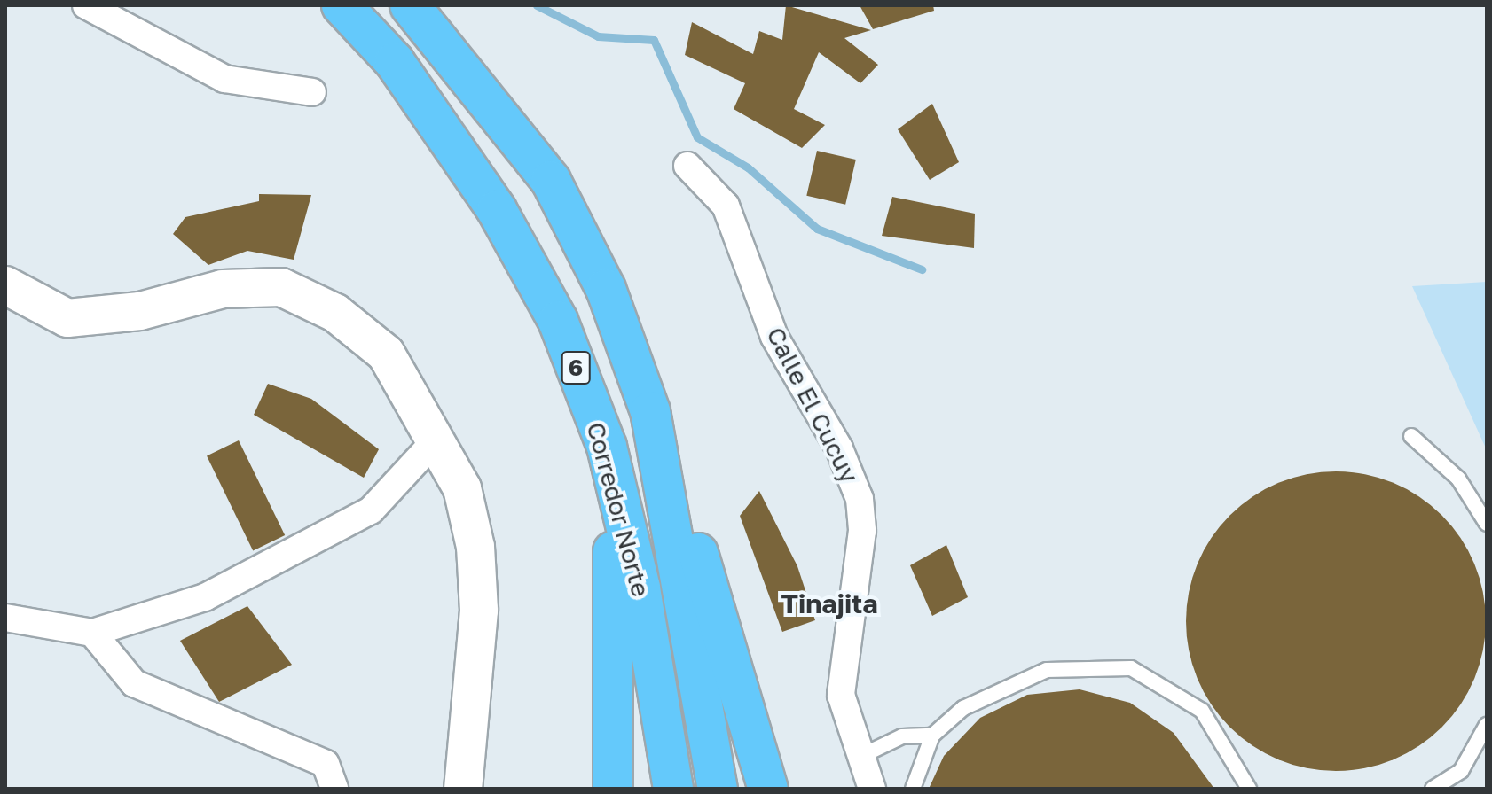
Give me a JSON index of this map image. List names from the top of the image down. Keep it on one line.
{"streets":{"highway":["6","Corredor Norte"],"street":["Calle El Cucuy"]},"districts":["Tinajita"]}
